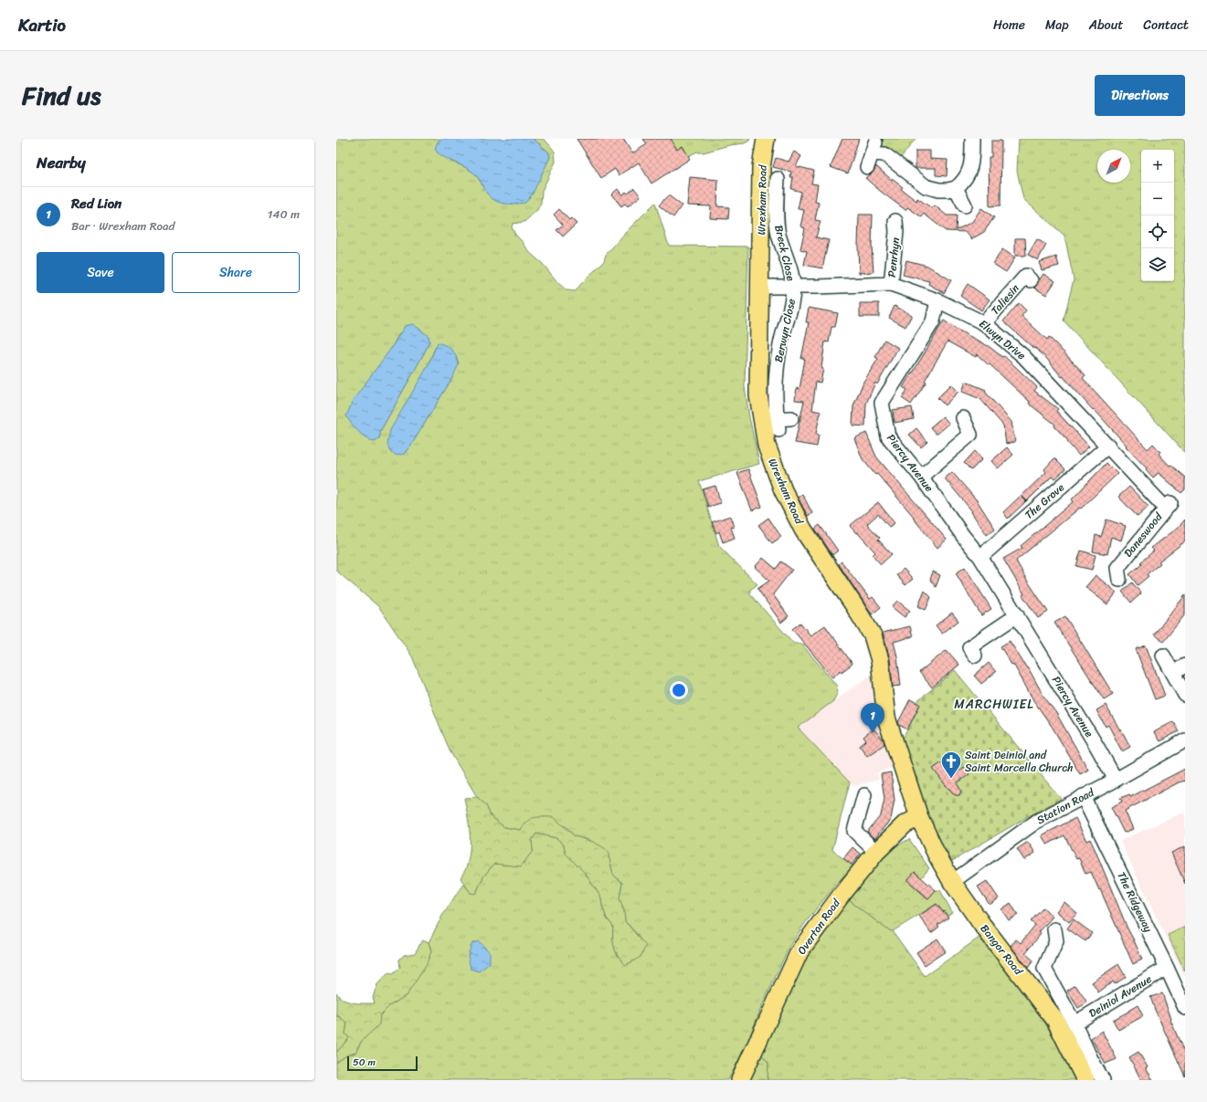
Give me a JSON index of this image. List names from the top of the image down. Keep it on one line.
{"streets":{"main road":["Wrexham Road","Overton Road","Bangor Road"],"street":["Breck Close","Penrhyn","Taliesin","Berwyn Close","Elwyn Drive","Piercy Avenue","The Grove","Daneswood","Station Road","The Ridgeway","Deiniol Avenue"]},"crossings":[["Wrexham Road","Elwyn Drive"],["Wrexham Road","Overton Road"],["Wrexham Road","Bangor Road"],["Breck Close","Berwyn Close"],["Breck Close","Elwyn Drive"],["Penrhyn","Elwyn Drive"],["Taliesin","Elwyn Drive"],["Berwyn Close","Elwyn Drive"],["Elwyn Drive","Piercy Avenue"],["Elwyn Drive","The Grove"],["Elwyn Drive","Daneswood"],["Piercy Avenue","The Grove"],["Piercy Avenue","Station Road"],["Station Road","The Ridgeway"],["Station Road","Bangor Road"],["The Ridgeway","Deiniol Avenue"],["Overton Road","Bangor Road"]],"districts":["MARCHWIEL"],"places":{"church":["Saint Deiniol and Saint Marcella Church"]},"scale_bar":"50 m","north":"top right","page":{"header":"Kartio","nav":["Home","Map","About","Contact"],"title":"Find us","buttons":["Directions",["Save","Share"]],"heading":"Nearby","map_buttons":["+","−"],"list":[{"mark":"1","name":"Red Lion","note":"Bar · Wrexham Road","value":"140 m"}],"pins":"1","scale":"50 m"}}
